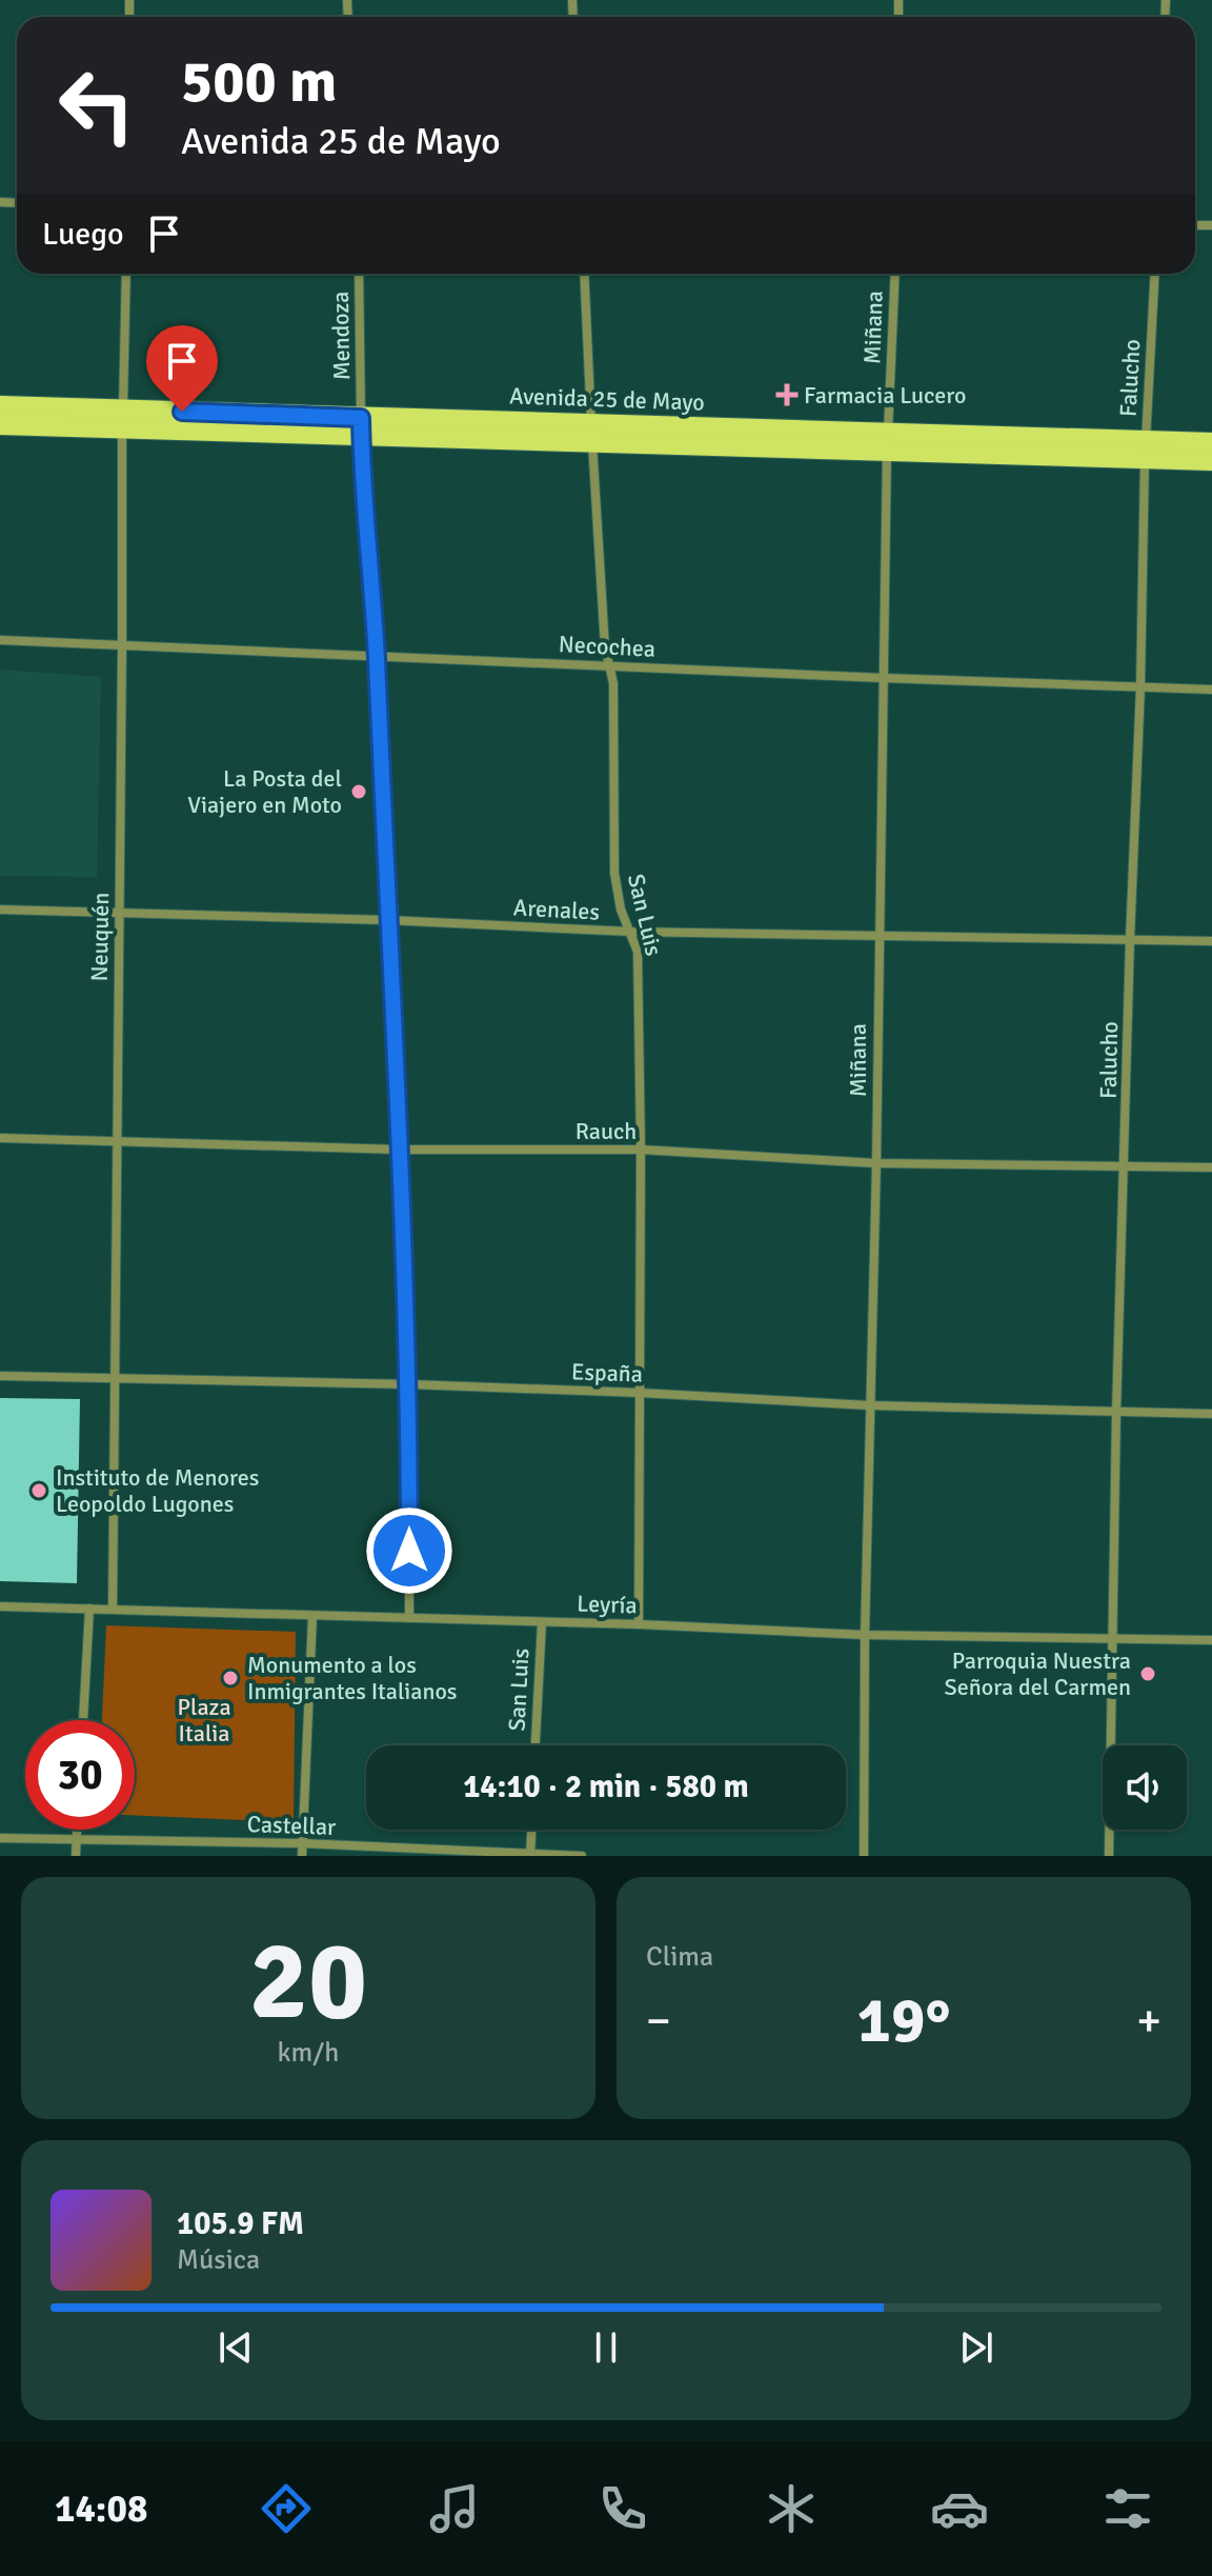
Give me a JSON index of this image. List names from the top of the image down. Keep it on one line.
{"streets":{"main road":["Avenida 25 de Mayo"],"street":["Miñana","Mendoza","Falucho","Necochea","Arenales","San Luis","Neuquén","Rauch","España","Leyría","Castellar"]},"crossings":[["Miñana","Avenida 25 de Mayo"],["Miñana","Necochea"],["Miñana","Arenales"],["Miñana","Rauch"],["Miñana","España"],["Miñana","Leyría"],["Mendoza","Avenida 25 de Mayo"],["Mendoza","Necochea"],["Mendoza","Arenales"],["Mendoza","Rauch"],["Mendoza","España"],["Mendoza","Leyría"],["Falucho","Avenida 25 de Mayo"],["Falucho","Necochea"],["Falucho","Arenales"],["Falucho","Rauch"],["Falucho","España"],["Falucho","Leyría"],["Avenida 25 de Mayo","San Luis"],["Avenida 25 de Mayo","Neuquén"],["Necochea","San Luis"],["Necochea","Neuquén"],["Arenales","San Luis"],["Arenales","Neuquén"],["San Luis","Rauch"],["San Luis","España"],["San Luis","Leyría"],["Neuquén","Rauch"],["Neuquén","España"],["Neuquén","Leyría"]],"parks":["Plaza Italia"],"places":{"health":["Farmacia Lucero"],"other":["La Posta del Viajero en Moto","Instituto de Menores Leopoldo Lugones","Parroquia Nuestra Señora del Carmen","Monumento a los Inmigrantes Italianos"]},"page":{"turn":["500 m","Avenida 25 de Mayo"],"then":"Luego","limit":"30","trip":"14:10 · 2 min · 580 m","tile":[["20","km/h"],"Clima"],"heat":["−","19°","+"],"song":["105.9 FM","Música"],"tabs":"14:08"}}
